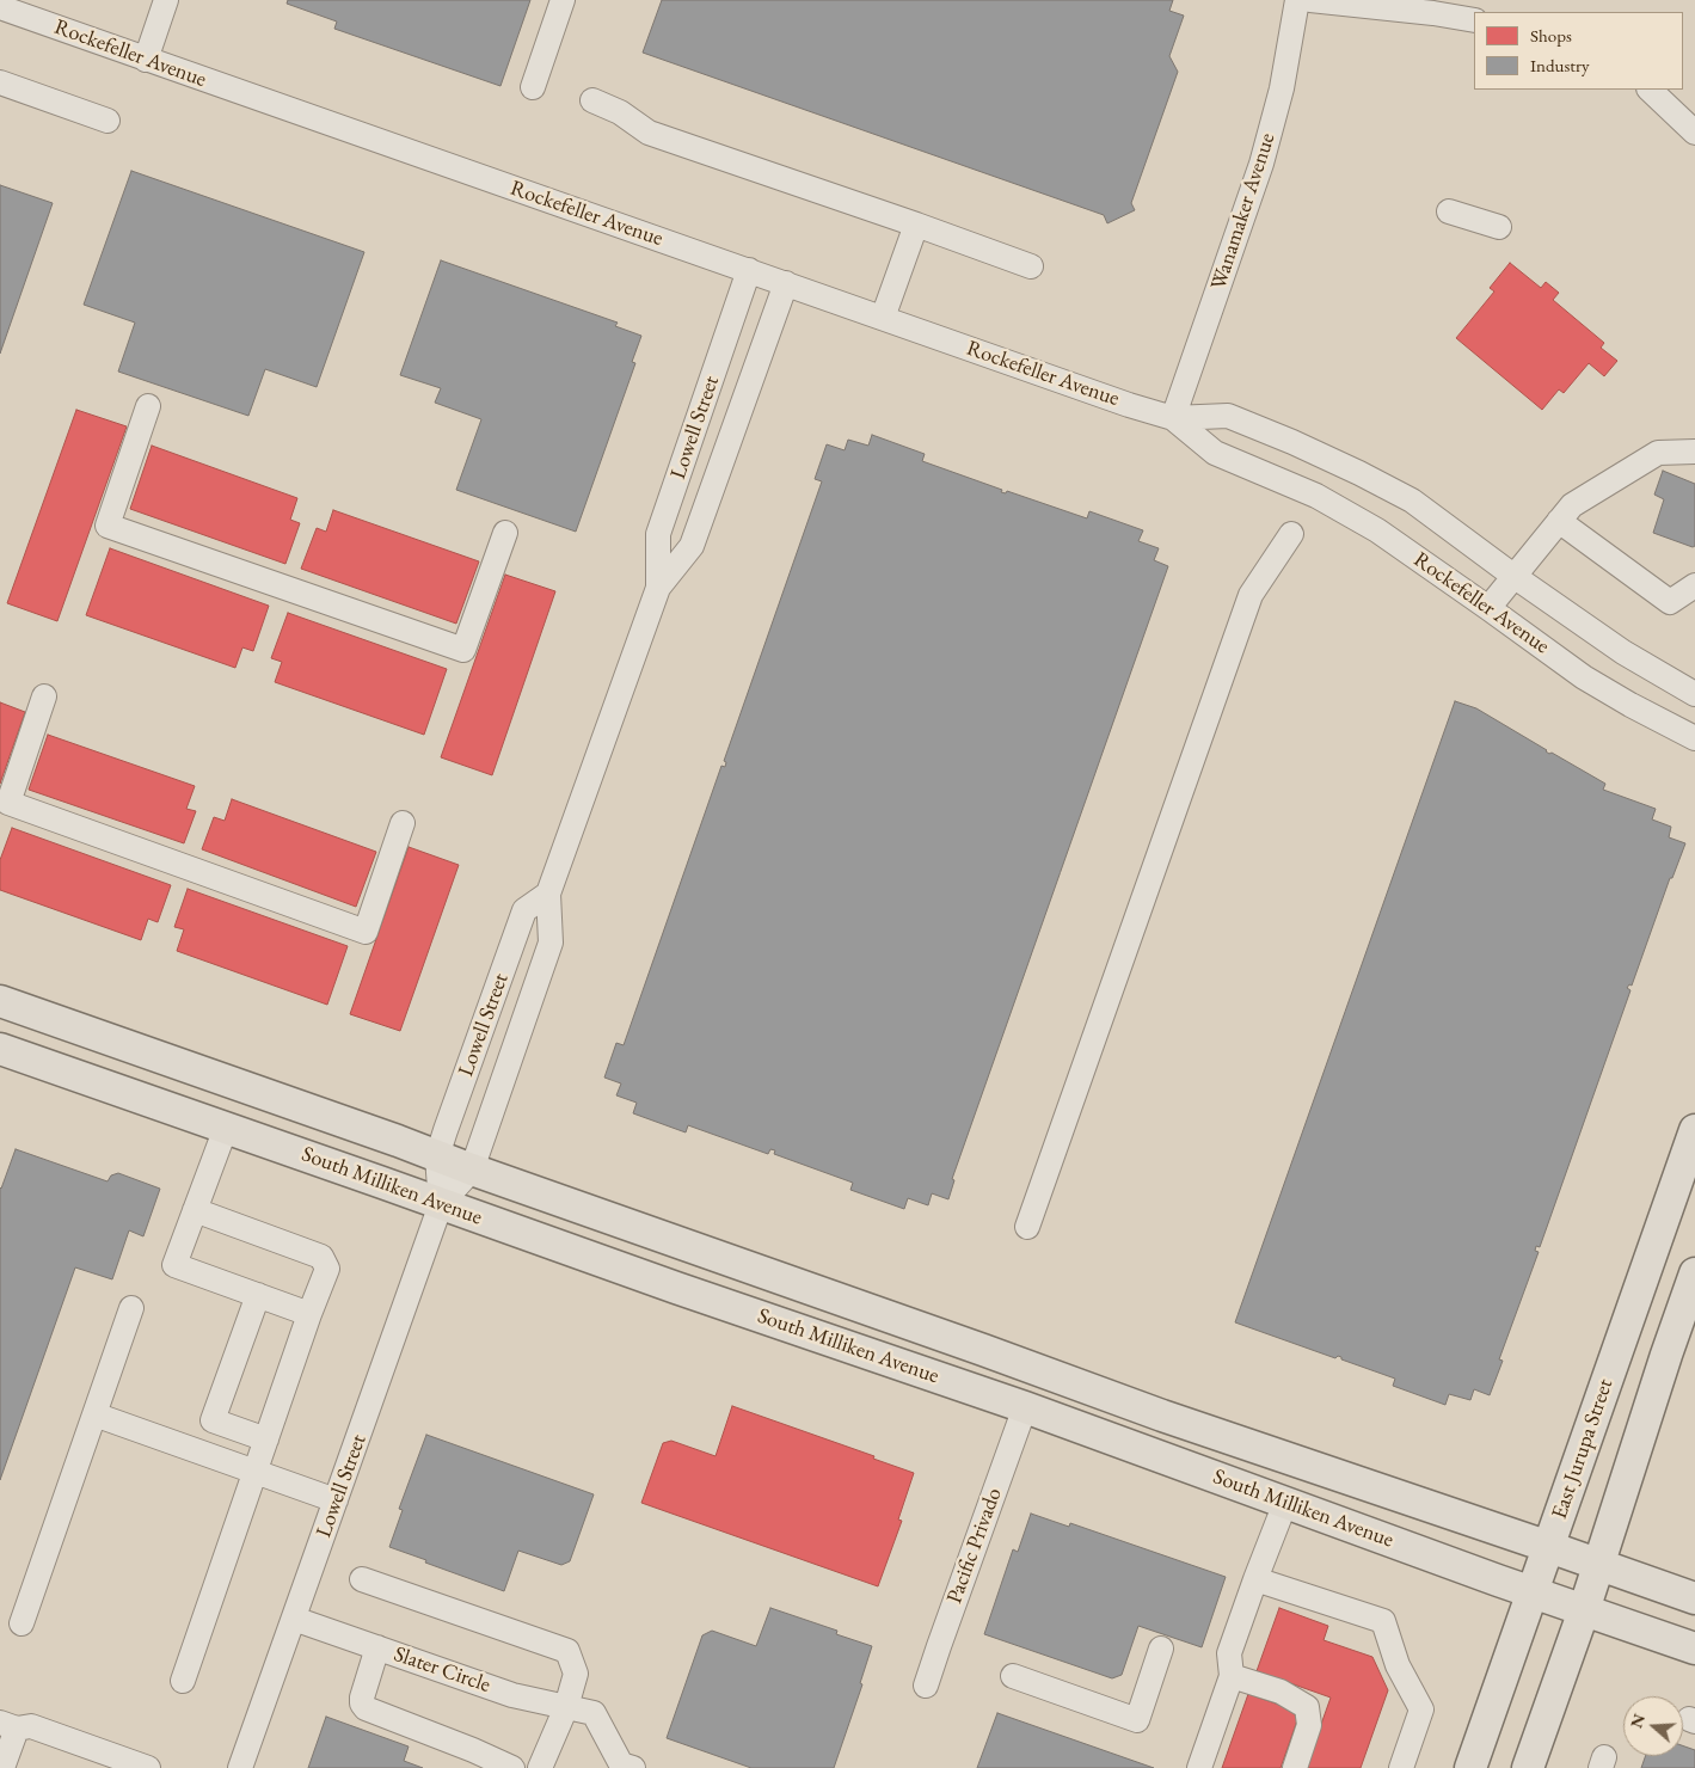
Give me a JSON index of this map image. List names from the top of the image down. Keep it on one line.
{"streets":{"main road":["South Milliken Avenue","East Jurupa Street"],"street":["Rockefeller Avenue","Wanamaker Avenue","Lowell Street","Pacific Privado","Slater Circle"]},"crossings":[["Rockefeller Avenue","Wanamaker Avenue"],["Rockefeller Avenue","Lowell Street"],["Lowell Street","South Milliken Avenue"],["Lowell Street","Slater Circle"],["South Milliken Avenue","East Jurupa Street"],["South Milliken Avenue","Pacific Privado"]],"legend":["Shops","Industry"],"north":"left"}
